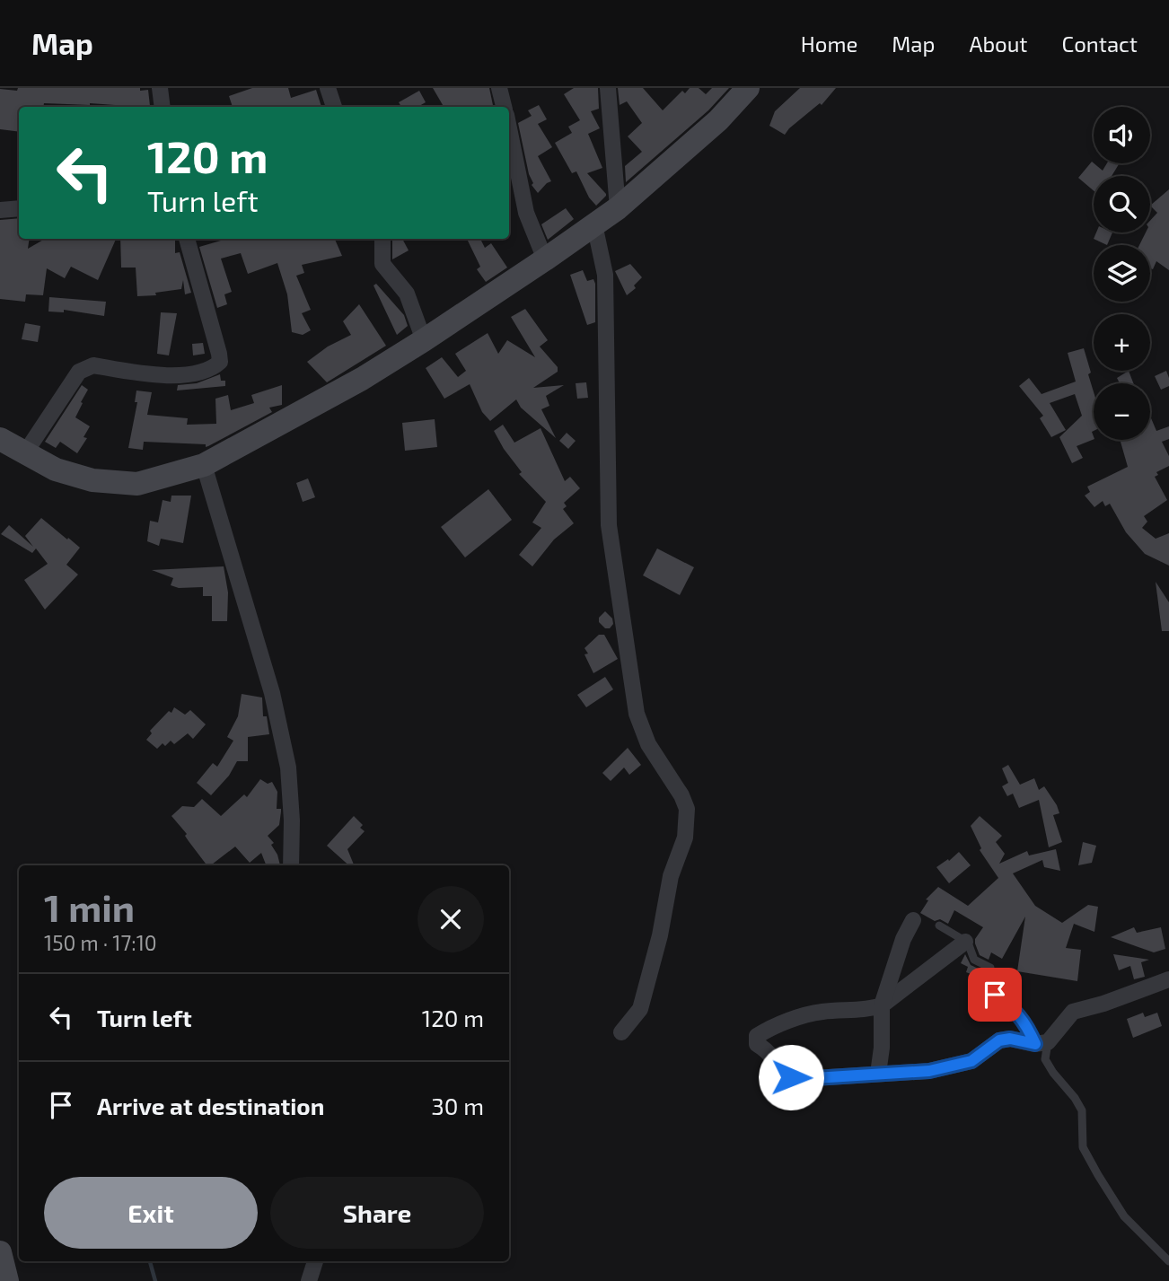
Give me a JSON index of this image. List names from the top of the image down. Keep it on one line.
{"page":{"header":"Map","nav":["Home","Map","About","Contact"],"map_buttons":["+","−"],"turn":["120 m","Turn left"],"heading":["1 min","150 m · 17:10"],"list":[{"name":"Turn left","value":"120 m"},{"name":"Arrive at destination","value":"30 m"}],"buttons":["Exit","Share"]}}
